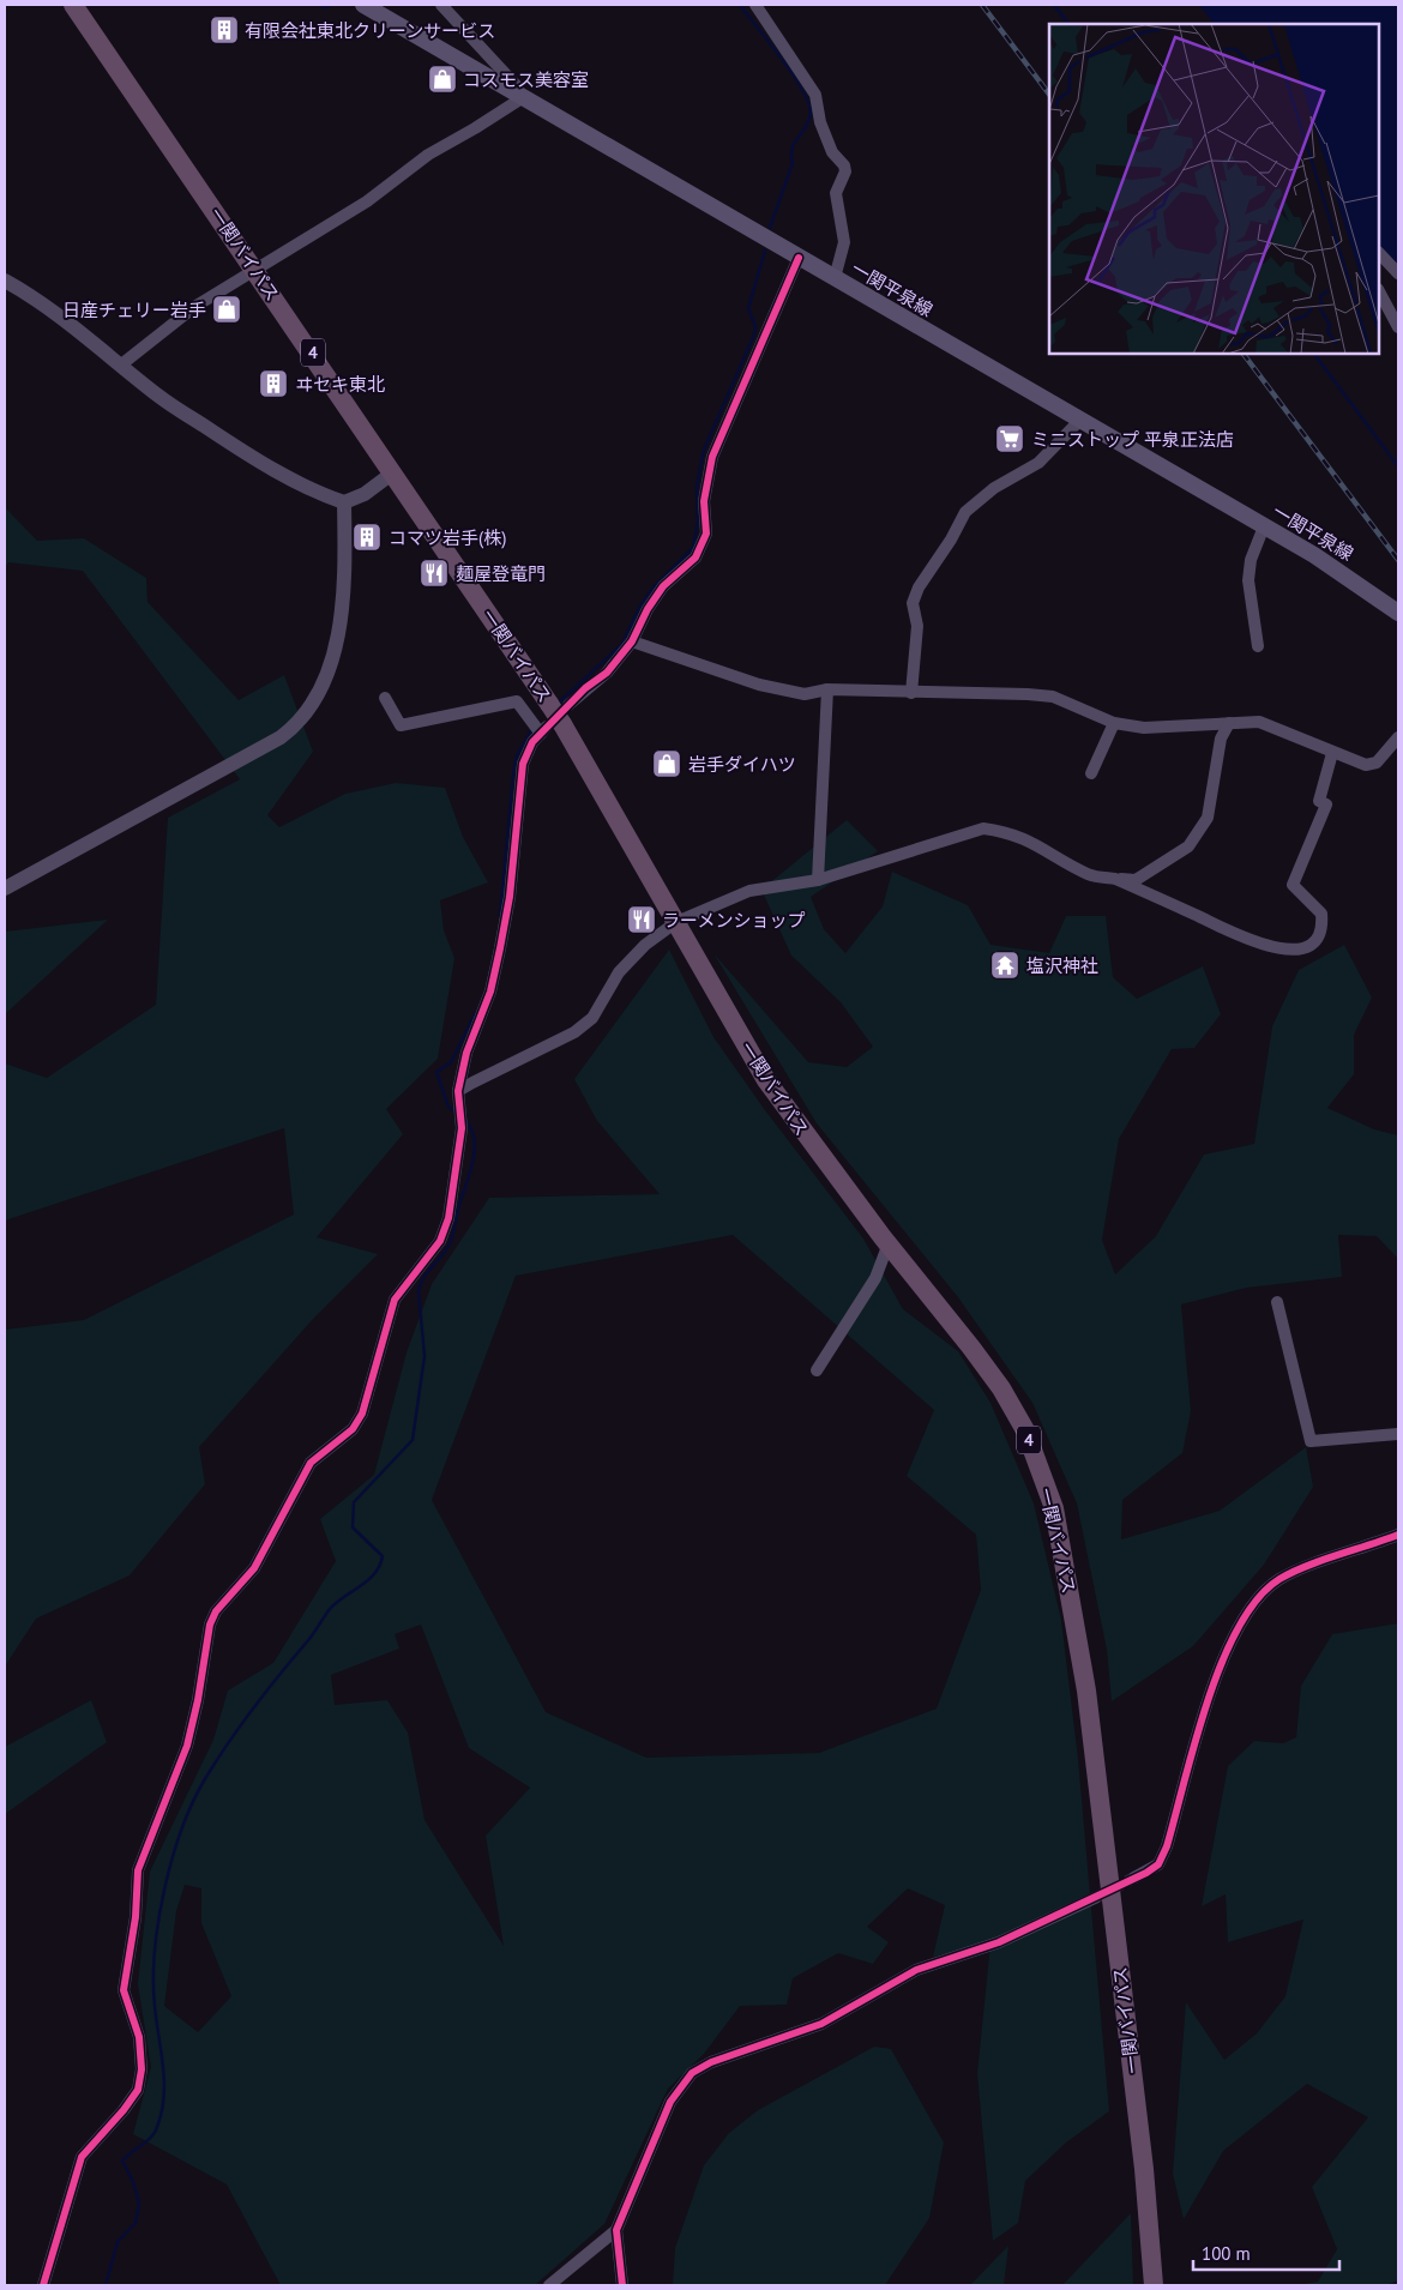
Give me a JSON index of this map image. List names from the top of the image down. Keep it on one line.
{"streets":{"highway":["一関バイパス","4"],"main road":["一関平泉線"]},"places":{"building":["有限会社東北クリーンサービス","ヰセキ東北","コマツ岩手(株)"],"shop":["コスモス美容室","日産チェリー岩手","岩手ダイハツ"],"supermarket":["ミニストップ 平泉正法店"],"restaurant":["麺屋登竜門","ラーメンショップ"],"temple":["塩沢神社"]},"scale_bar":"100 m"}
